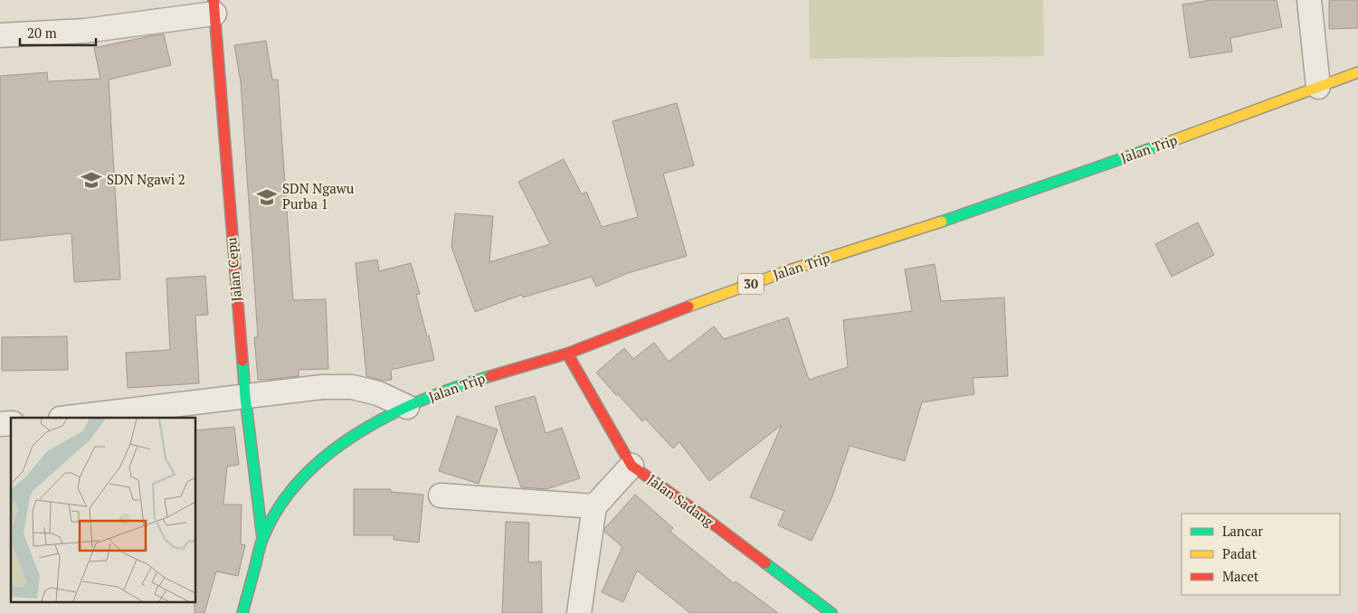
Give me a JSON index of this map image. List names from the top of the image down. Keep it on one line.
{"streets":{"main road":["Jalan Trip","Jalan Cepu","30","Jalan Sadang"]},"crossings":[["Jalan Trip","Jalan Cepu"],["Jalan Trip","Jalan Sadang"]],"places":{"school or university":["SDN Ngawi 2","SDN Ngawu Purba 1"]},"legend":["Lancar","Padat","Macet"],"scale_bar":"20 m"}
